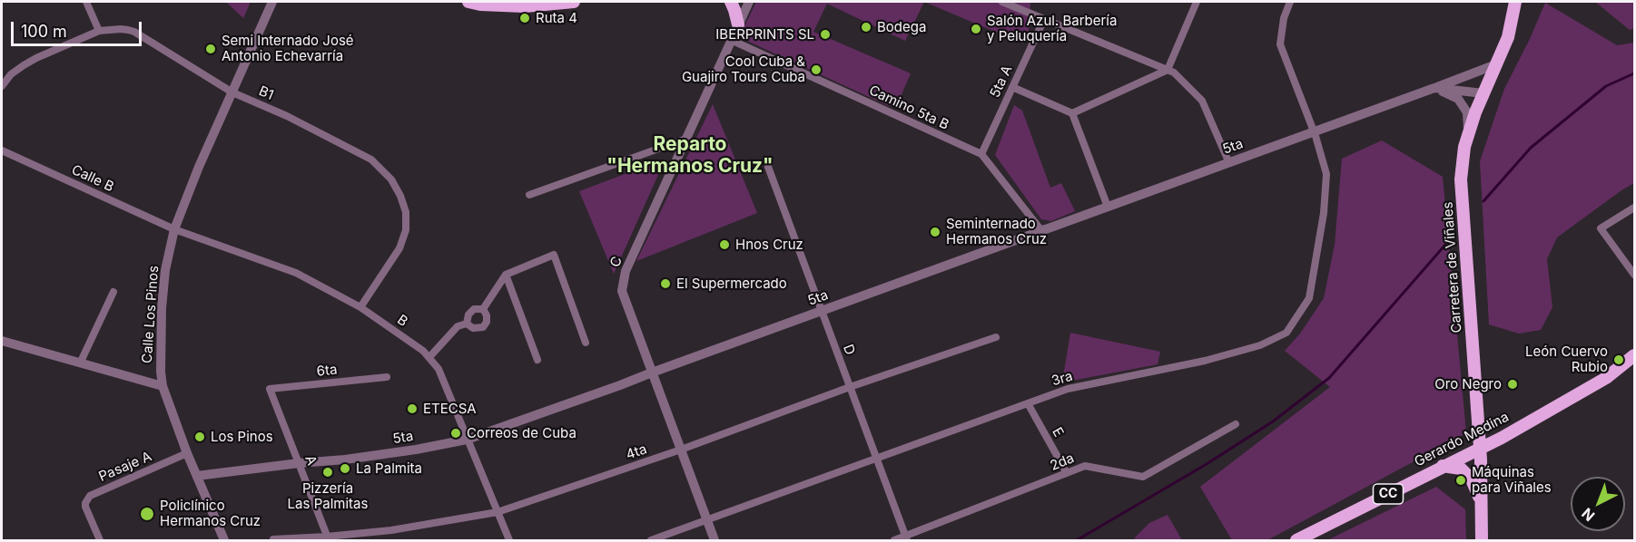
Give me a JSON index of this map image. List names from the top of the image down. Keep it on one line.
{"streets":{"main road":["Carretera de Viñales","Gerardo Medina","CC"],"street":["5ta A","B1","Camino 5ta B","5ta","Calle B","C","Calle Los Pinos","B","D","6ta","3ra","E","4ta","A","2da","Pasaje A"]},"crossings":[["5ta A","Camino 5ta B"],["B1","Calle Los Pinos"],["B1","B"],["Camino 5ta B","5ta"],["Camino 5ta B","C"],["5ta","C"],["5ta","Carretera de Viñales"],["5ta","Calle Los Pinos"],["5ta","B"],["5ta","D"],["5ta","3ra"],["5ta","A"],["Calle B","Calle Los Pinos"],["Calle B","B"],["C","3ra"],["C","4ta"],["Carretera de Viñales","Gerardo Medina"],["Calle Los Pinos","B"],["Calle Los Pinos","Pasaje A"],["B","4ta"],["D","3ra"],["D","4ta"],["D","2da"],["6ta","A"],["3ra","E"],["E","2da"],["4ta","A"]],"districts":["Reparto \"Hermanos Cruz\""],"places":["Ruta 4","Bodega","Salón Azul. Barbería y Peluquería","IBERPRINTS SL","Semi Internado José Antonio Echevarría","Cool Cuba & Guajiro Tours Cuba","Seminternado Hermanos Cruz","Hnos Cruz","El Supermercado","León Cuervo Rubio","Oro Negro","ETECSA","Correos de Cuba","Los Pinos","La Palmita","Pizzería Las Palmitas","Máquinas para Viñales","Policlínico Hermanos Cruz"],"scale_bar":"100 m","north":"bottom left"}
